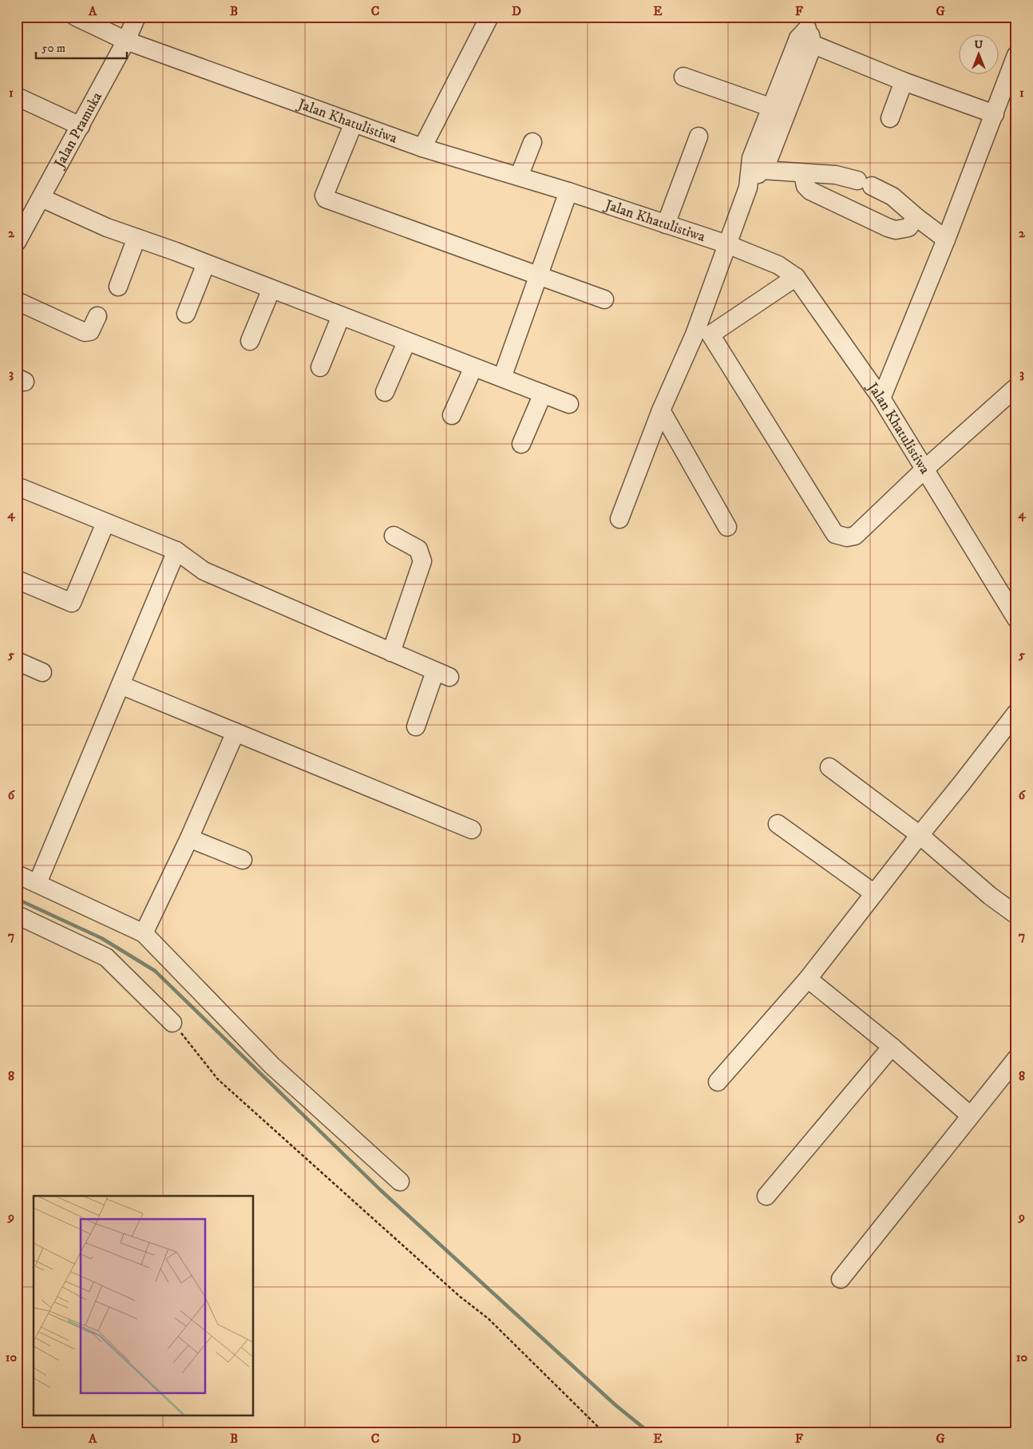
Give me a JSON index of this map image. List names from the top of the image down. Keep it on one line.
{"streets":{"street":["Jalan Khatulistiwa","Jalan Pramuka"]},"crossings":[["Jalan Khatulistiwa","Jalan Pramuka"]],"scale_bar":"50 m","north":"top","grid":{"columns":["A","B","C","D","E","F","G"],"rows":["1","2","3","4","5","6","7","8","9","10"]}}
